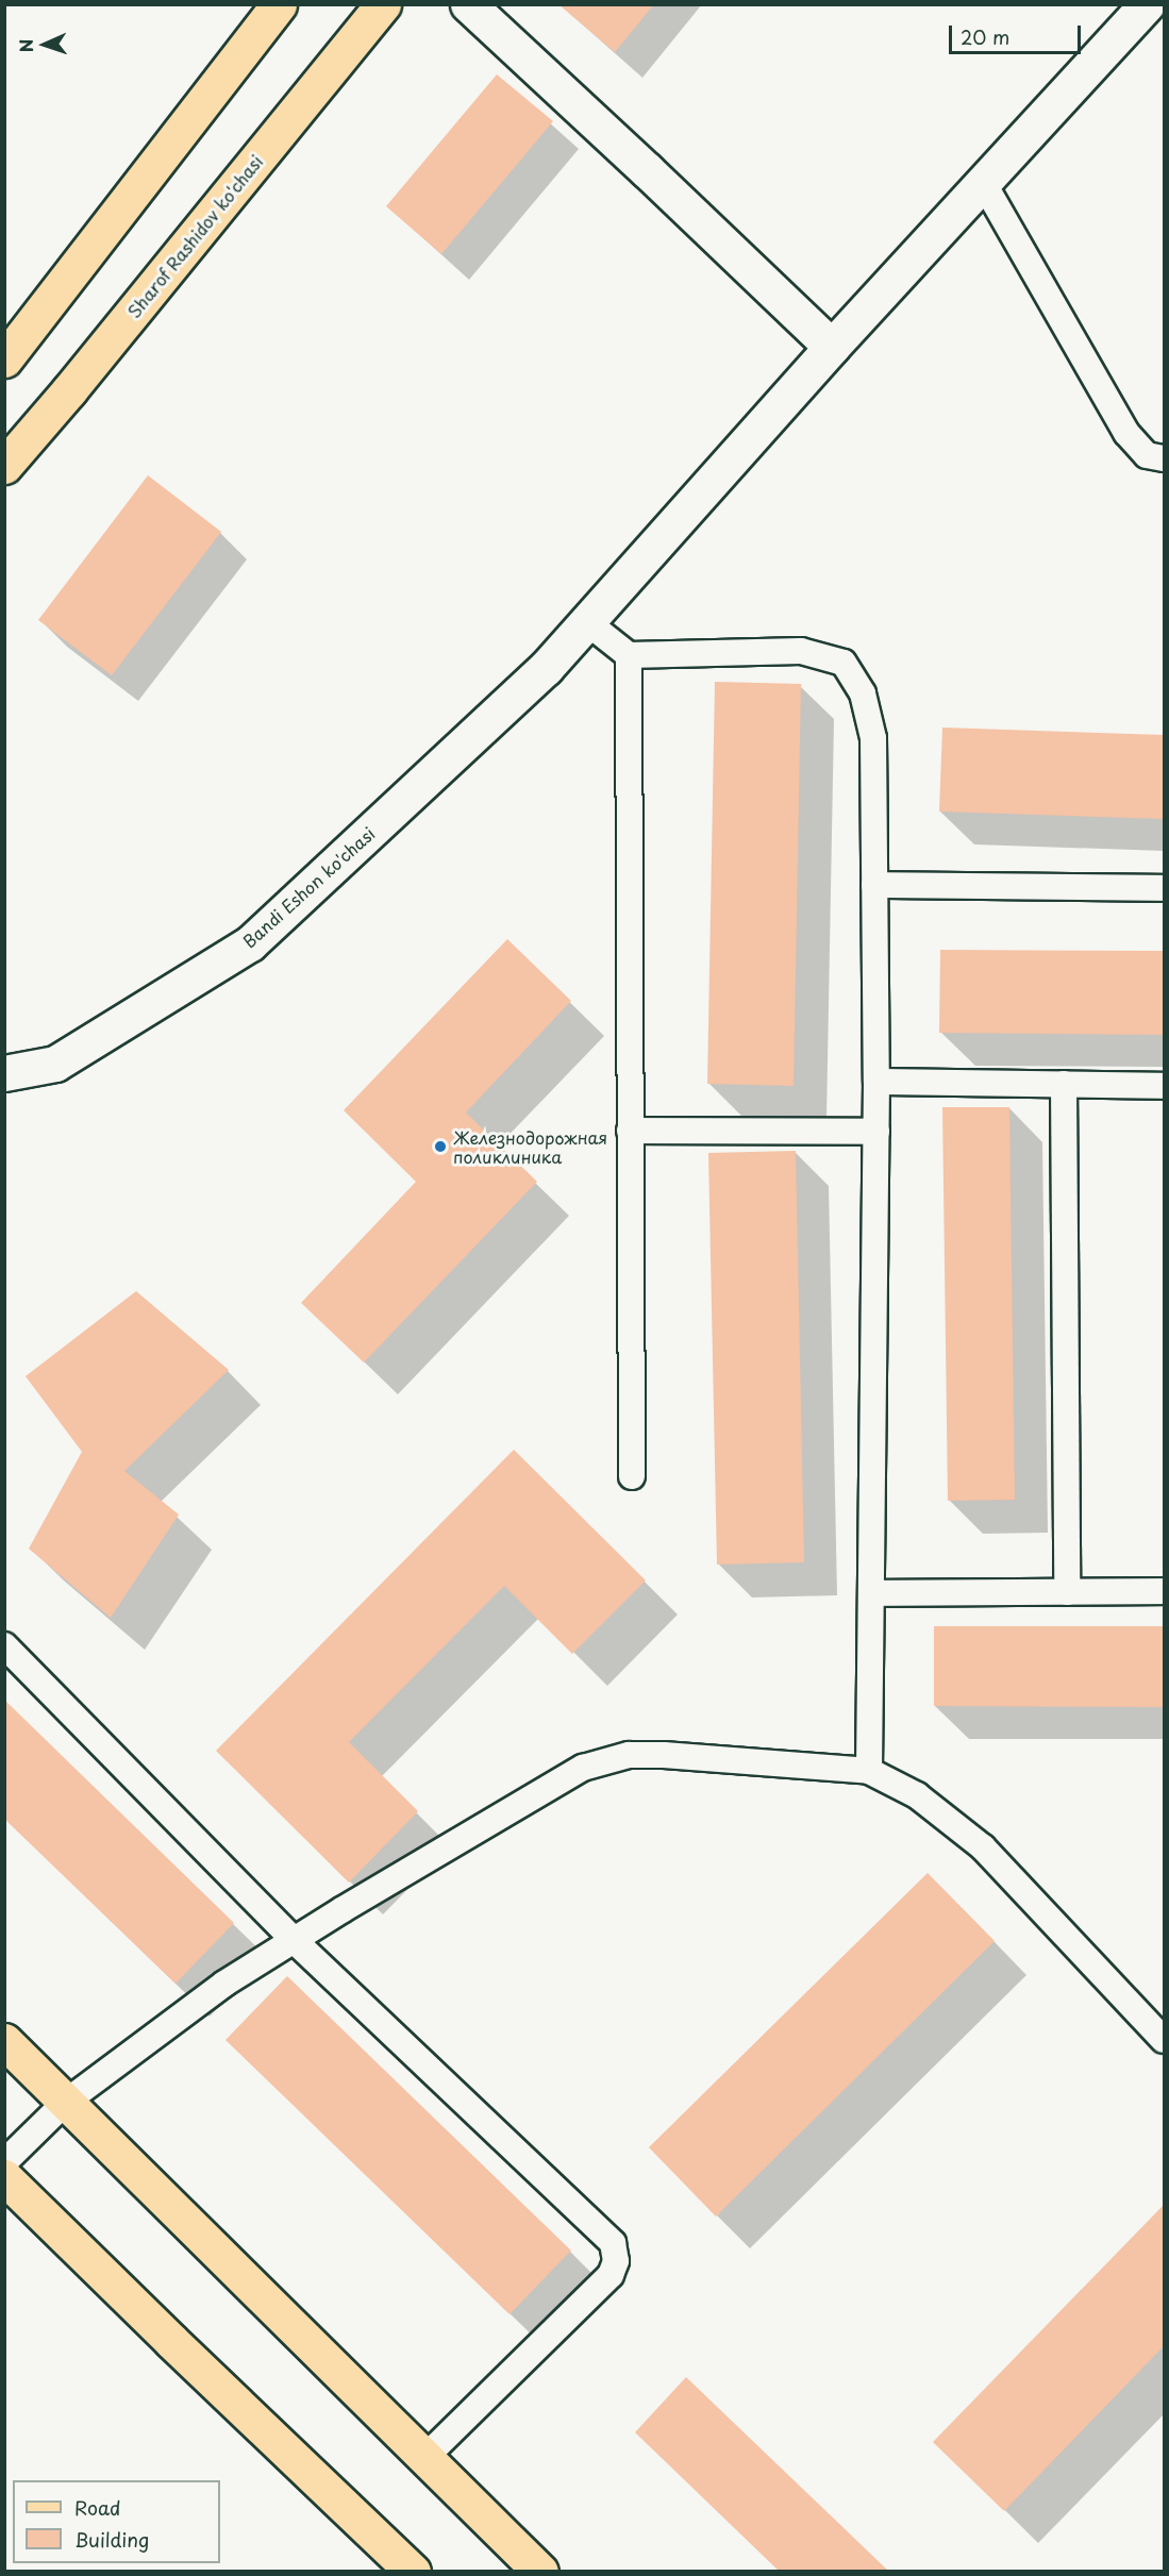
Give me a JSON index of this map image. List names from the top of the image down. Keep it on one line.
{"streets":{"main road":["Sharof Rashidov ko'chasi"],"street":["Bandi Eshon ko'chasi"]},"places":["Железнодорожная поликлиника"],"legend":["Road","Building"],"scale_bar":"20 m","north":"left"}
